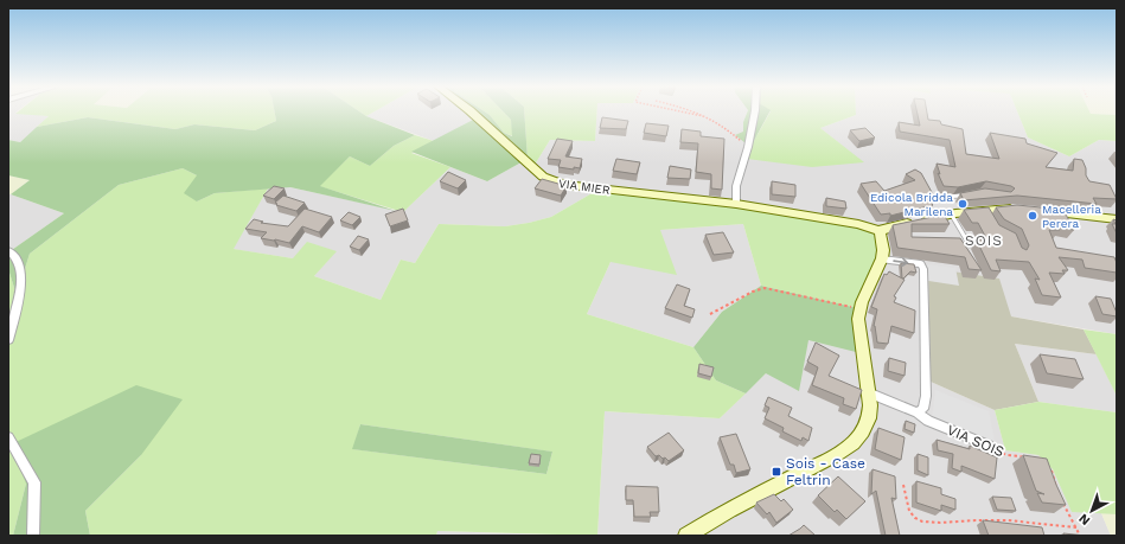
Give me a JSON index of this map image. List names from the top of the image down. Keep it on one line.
{"streets":{"street":["VIA MIER","VIA SOIS"]},"districts":["SOIS"],"places":{"other":["Edicola Bridda Marilena","Macelleria Perera"],"transit":["Sois - Case Feltrin"]},"north":"bottom left"}
